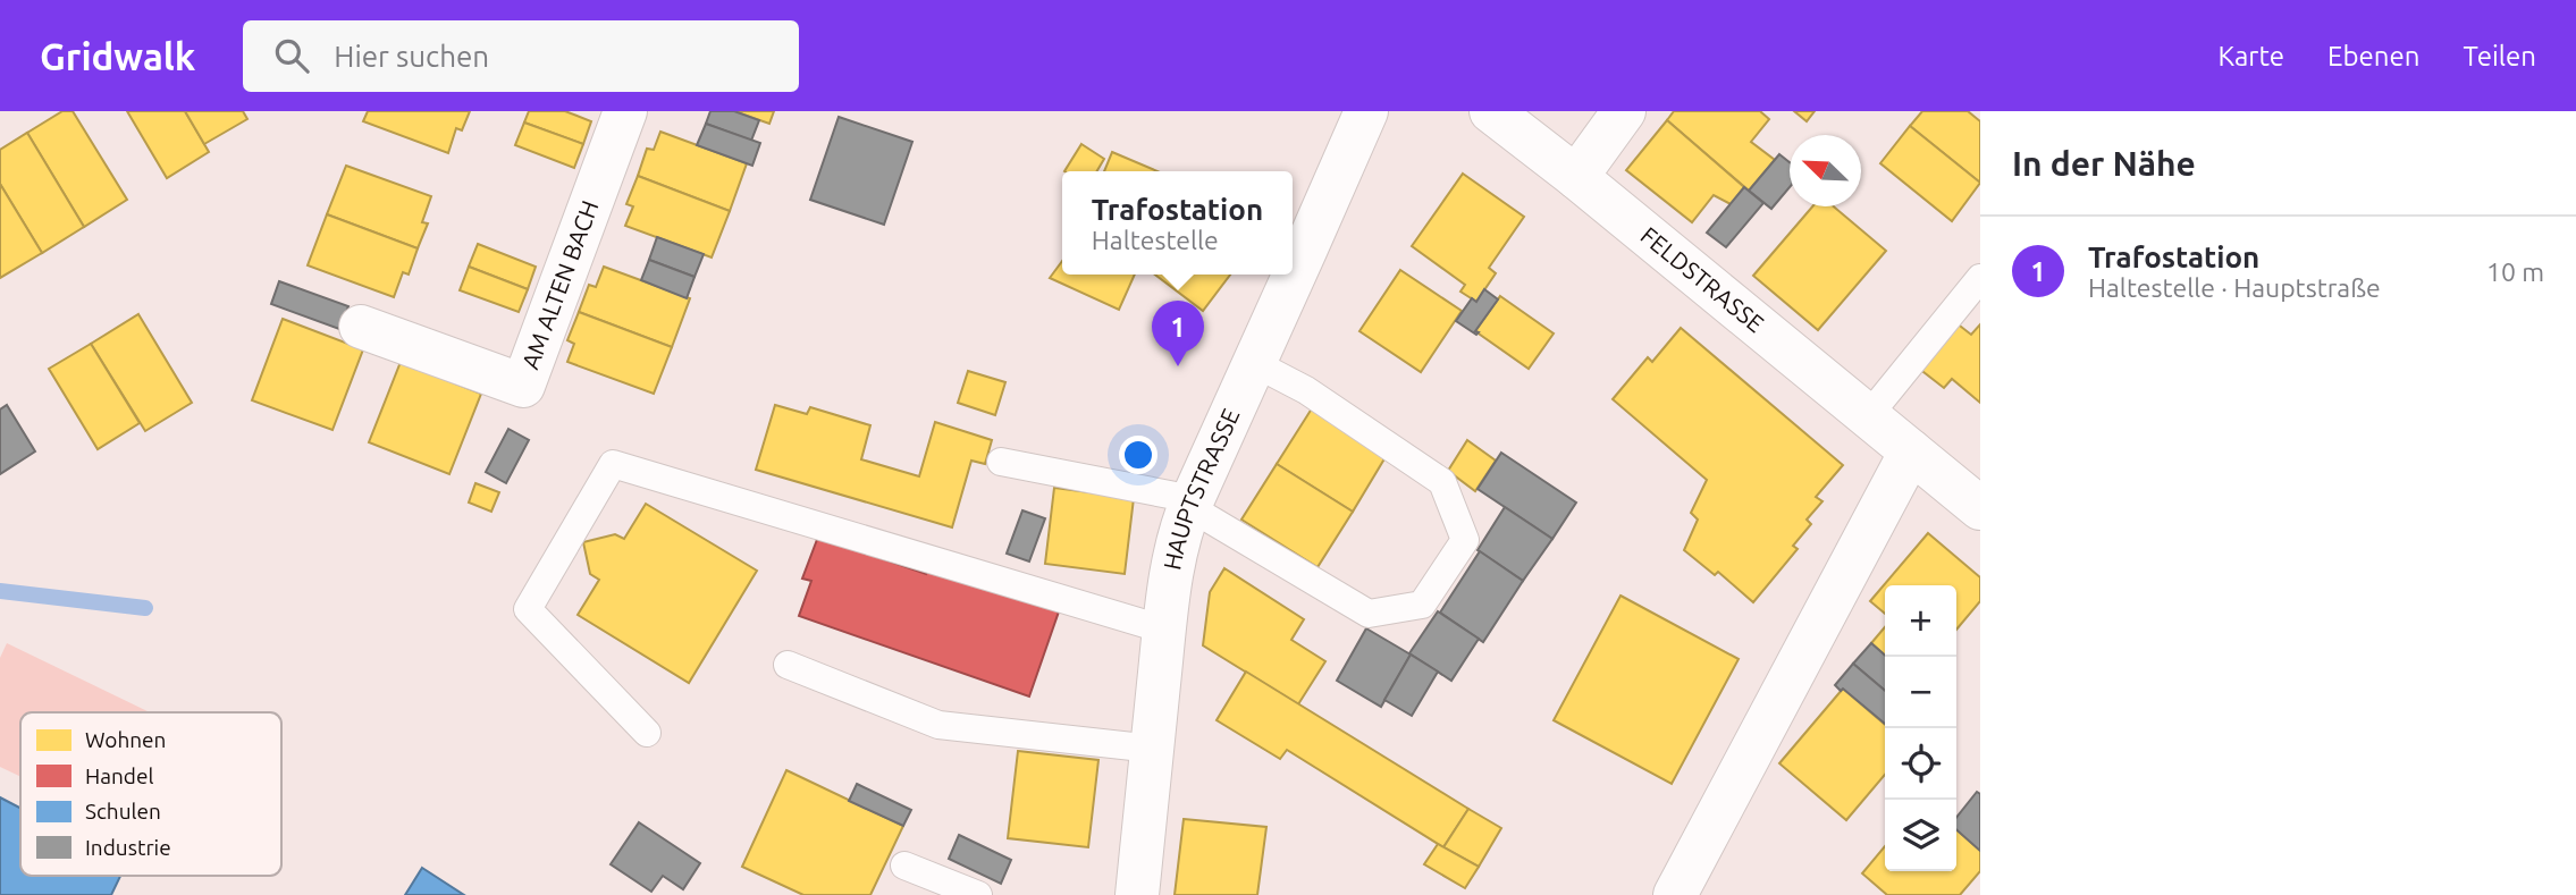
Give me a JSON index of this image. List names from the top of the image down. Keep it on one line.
{"streets":{"street":["FELDSTRASSE","AM ALTEN BACH","HAUPTSTRASSE"]},"legend":["Wohnen","Handel","Schulen","Industrie"],"north":"top left","page":{"header":"Gridwalk","search":"Hier suchen","nav":["Karte","Ebenen","Teilen"],"heading":"In der Nähe","popup":["Trafostation","Haltestelle"],"list":[{"mark":"1","name":"Trafostation","note":"Haltestelle · Hauptstraße","value":"10 m"}],"pins":"1","map_buttons":["+","−"]}}
